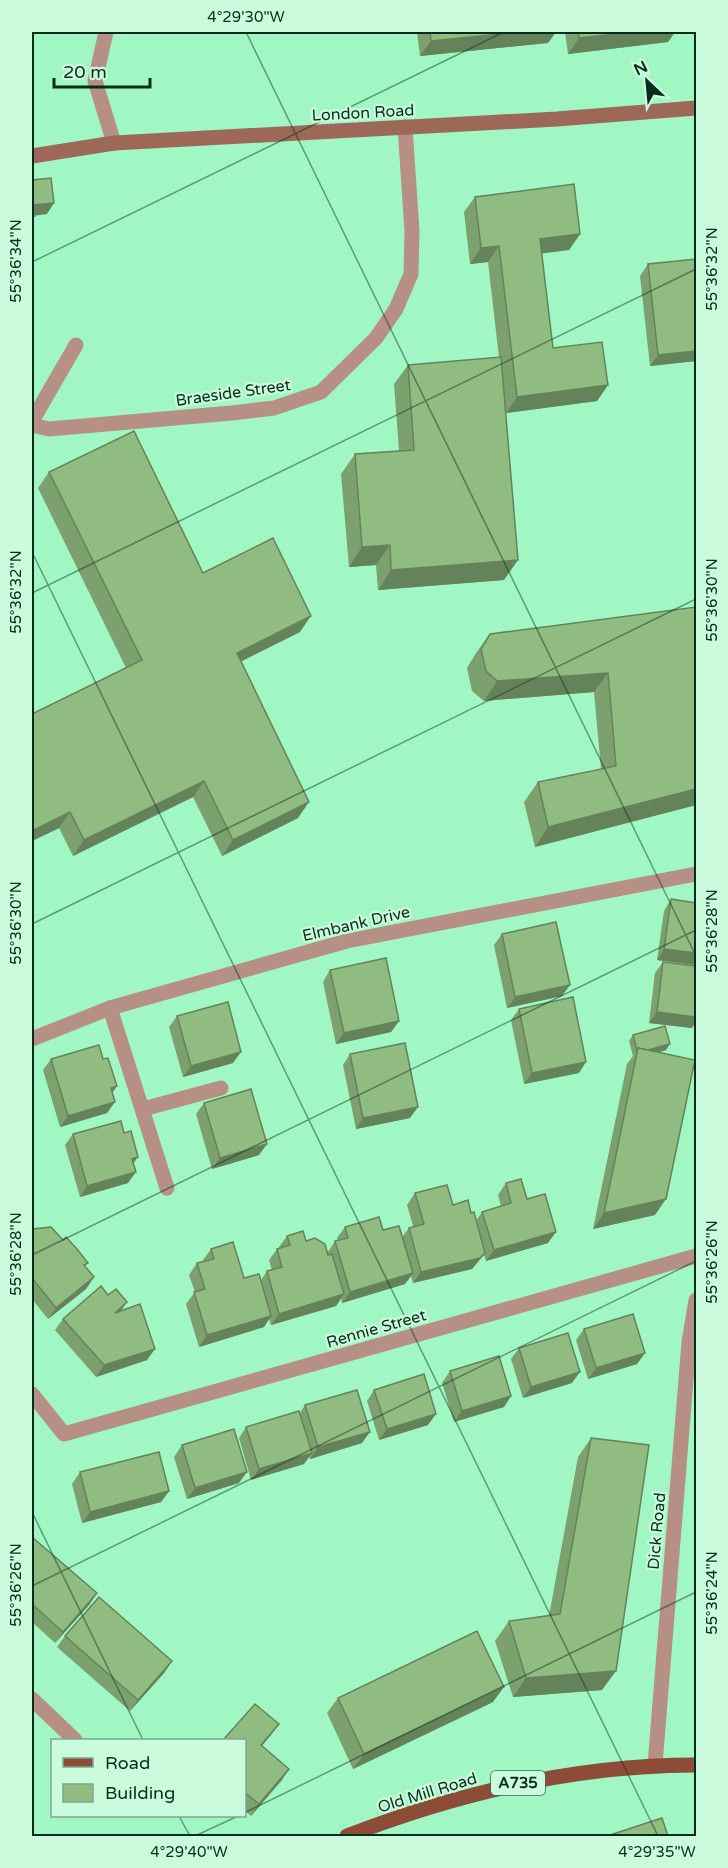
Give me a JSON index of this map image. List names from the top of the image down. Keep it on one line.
{"streets":{"main road":["London Road","A735","Old Mill Road"],"street":["Braeside Street","Elmbank Drive","Rennie Street","Dick Road"]},"crossings":[["London Road","Braeside Street"],["Dick Road","Old Mill Road"]],"legend":["Road","Building"],"scale_bar":"20 m","north":"top left","coordinates":["4°29'30\"W","55°36'34\"N","55°36'32\"N","55°36'30\"N","55°36'28\"N","55°36'26\"N","55°36'24\"N","4°29'40\"W","4°29'35\"W"]}
